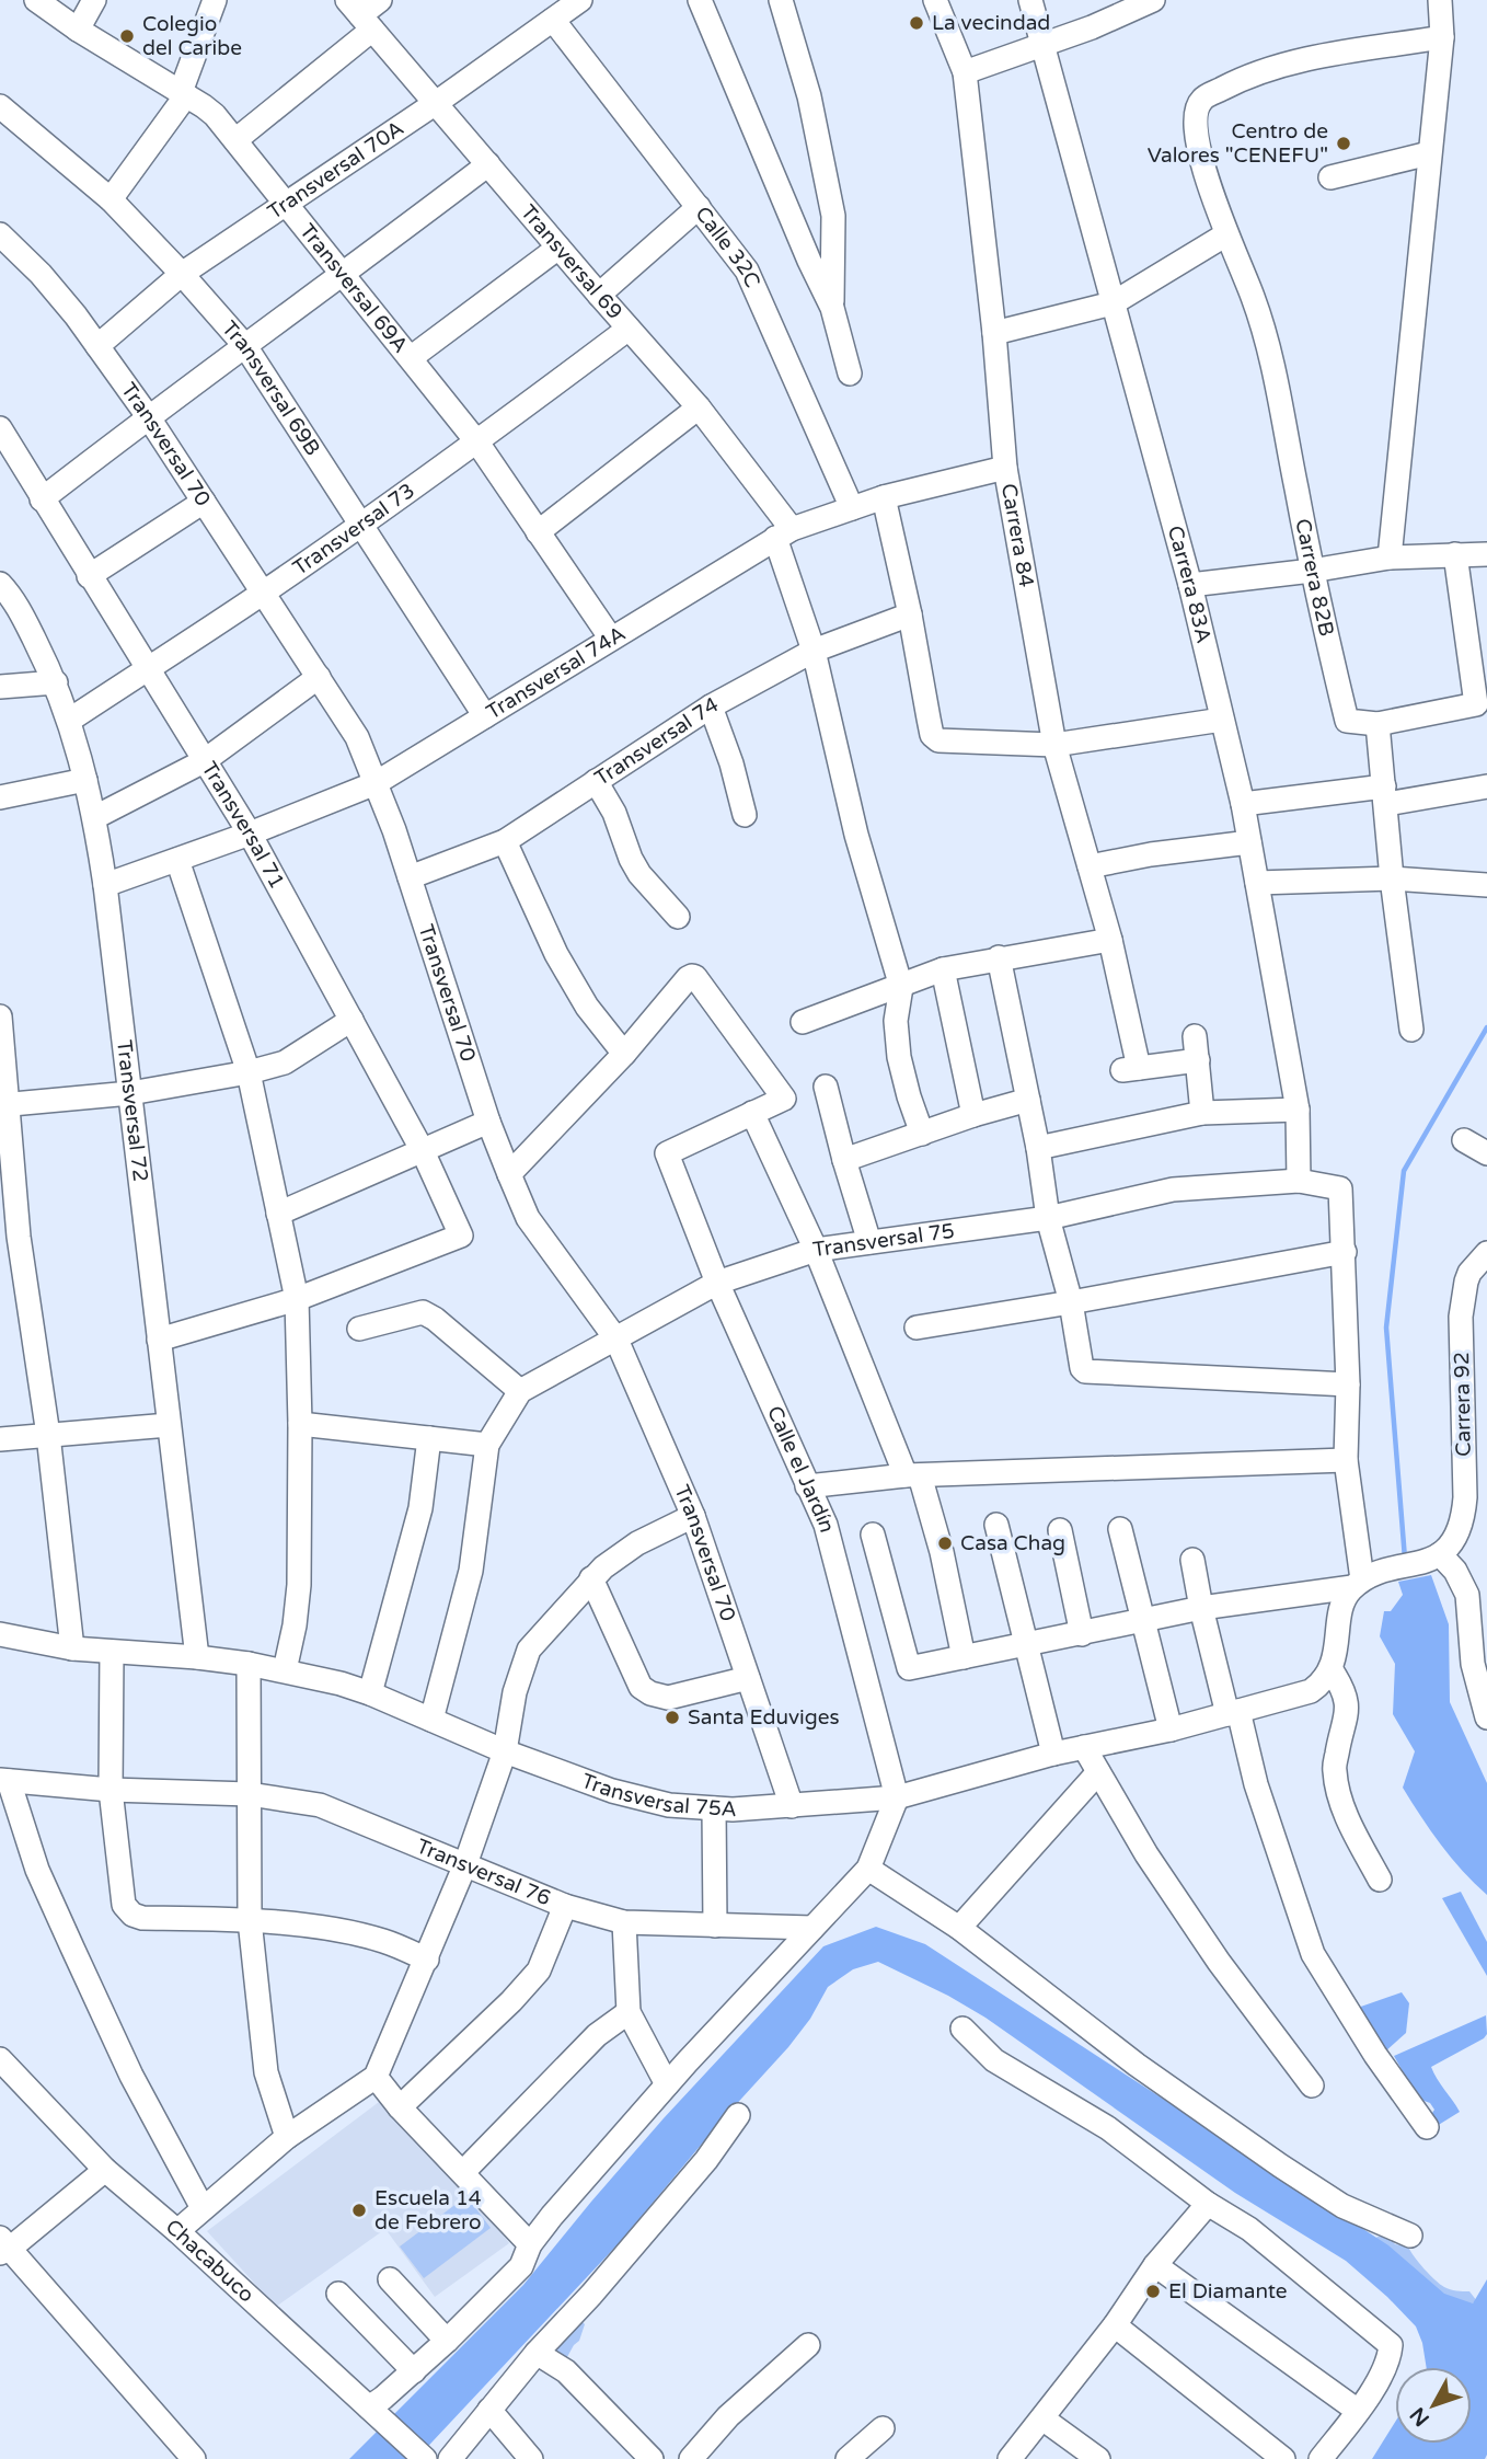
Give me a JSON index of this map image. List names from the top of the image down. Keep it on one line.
{"streets":{"street":["Transversal 70A","Calle 32C","Transversal 69","Transversal 69A","Transversal 69B","Transversal 70","Transversal 73","Carrera 84","Carrera 82B","Carrera 83A","Transversal 74A","Transversal 74","Transversal 71","Transversal 72","Transversal 75","Carrera 92","Calle el Jardín","Transversal 75A","Transversal 76","Chacabuco"]},"crossings":[["Transversal 70A","Calle 32C"],["Transversal 70A","Transversal 69"],["Transversal 70A","Transversal 69A"],["Transversal 70A","Transversal 69B"],["Transversal 70A","Transversal 70"],["Calle 32C","Transversal 74A"],["Transversal 69","Transversal 73"],["Transversal 69","Transversal 74A"],["Transversal 69","Transversal 74"],["Transversal 69A","Transversal 73"],["Transversal 69A","Transversal 74A"],["Transversal 69B","Transversal 73"],["Transversal 69B","Transversal 74A"],["Transversal 70","Transversal 73"],["Transversal 70","Transversal 74A"],["Transversal 70","Transversal 74"],["Transversal 70","Transversal 75"],["Transversal 70","Transversal 75A"],["Transversal 73","Transversal 71"],["Transversal 73","Transversal 72"],["Carrera 84","Transversal 74A"],["Carrera 83A","Transversal 75"],["Transversal 74A","Transversal 71"],["Transversal 74A","Transversal 72"],["Transversal 72","Transversal 75A"],["Transversal 75","Calle el Jardín"],["Calle el Jardín","Transversal 75A"]],"places":["La vecindad","Colegio del Caribe","Centro de Valores \"CENEFU\"","Casa Chag","Santa Eduviges","Escuela 14 de Febrero","El Diamante"],"north":"bottom left"}
